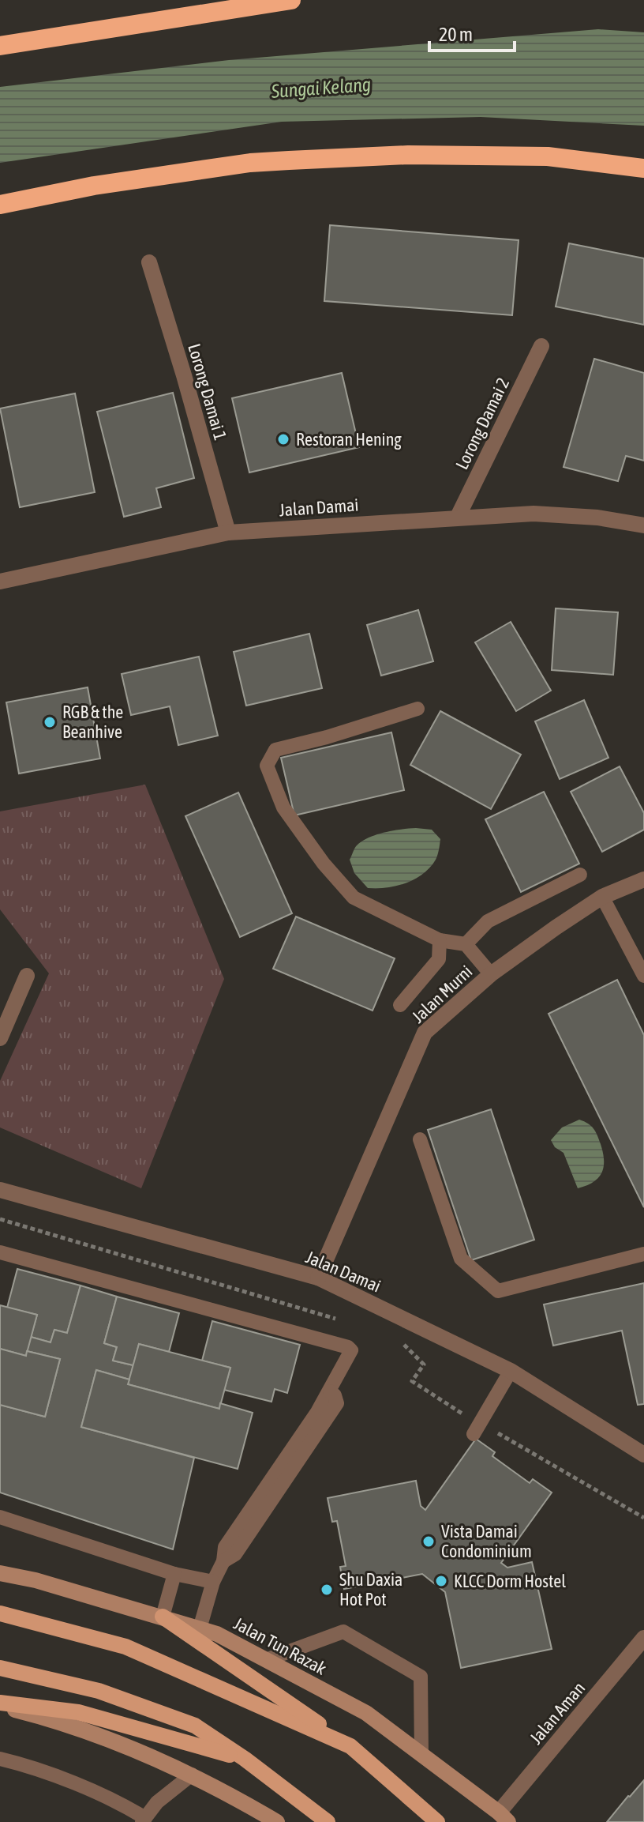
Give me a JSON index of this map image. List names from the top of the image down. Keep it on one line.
{"streets":{"main road":["Jalan Tun Razak"],"street":["Lorong Damai 1","Lorong Damai 2","Jalan Damai","Jalan Murni","Jalan Aman"]},"crossings":[["Lorong Damai 1","Jalan Damai"],["Lorong Damai 2","Jalan Damai"],["Jalan Damai","Jalan Murni"],["Jalan Tun Razak","Jalan Aman"]],"water":["Sungai Kelang"],"places":["Restoran Hening","RGB & the Beanhive","Vista Damai Condominium","KLCC Dorm Hostel","Shu Daxia Hot Pot"],"scale_bar":"20 m"}
